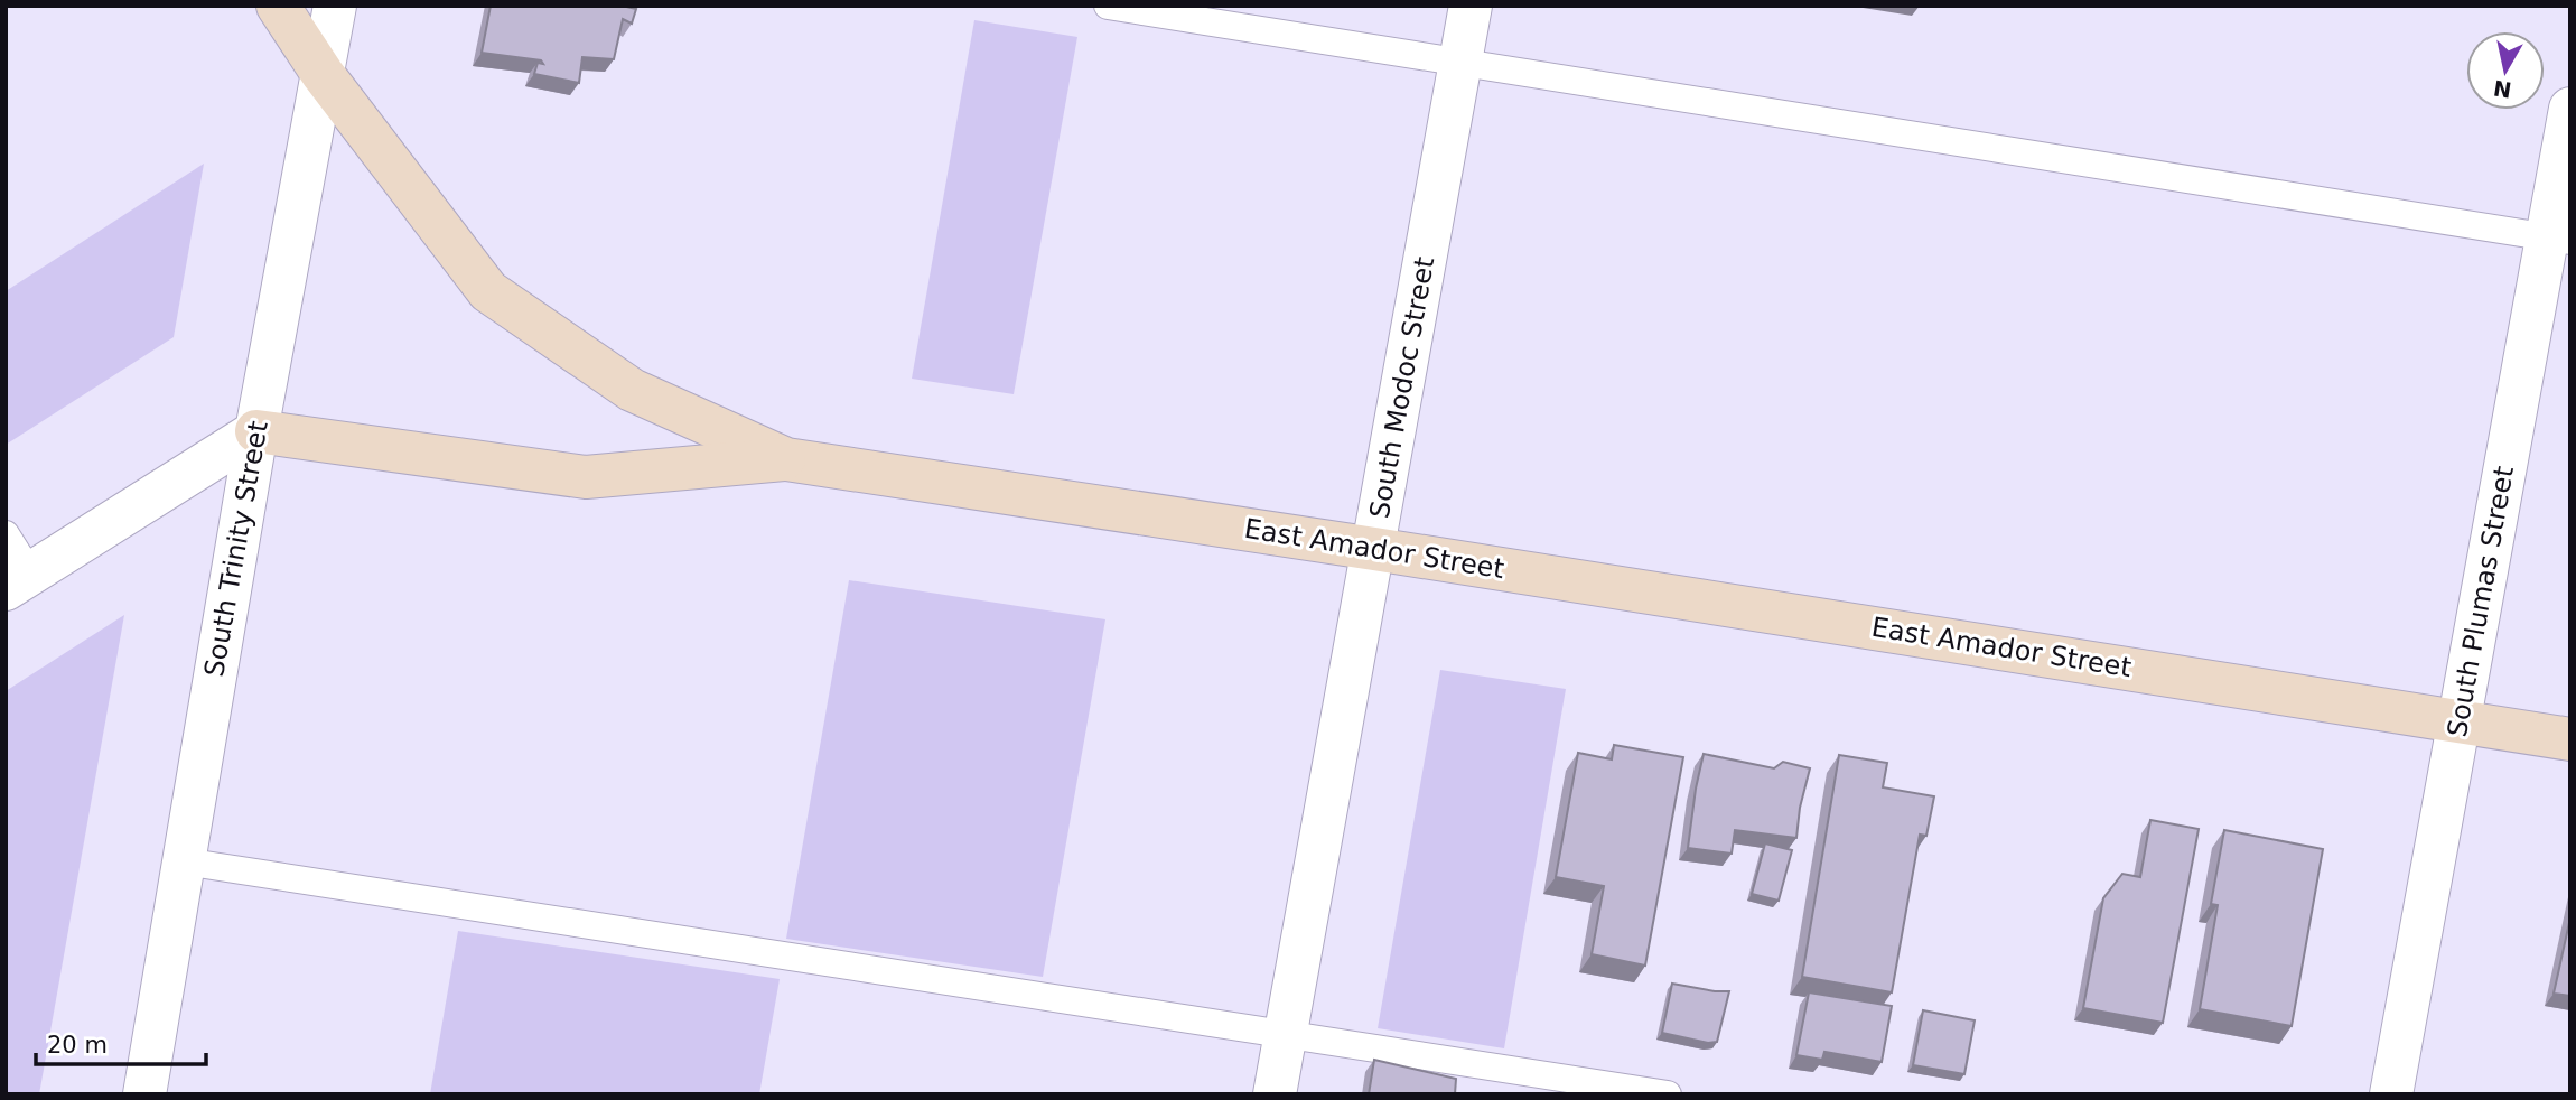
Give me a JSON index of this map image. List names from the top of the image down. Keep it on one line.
{"streets":{"main road":["East Amador Street"],"street":["South Modoc Street","South Trinity Street","South Plumas Street"]},"crossings":[["South Modoc Street","East Amador Street"],["South Trinity Street","East Amador Street"],["East Amador Street","South Plumas Street"]],"scale_bar":"20 m","north":"bottom"}
